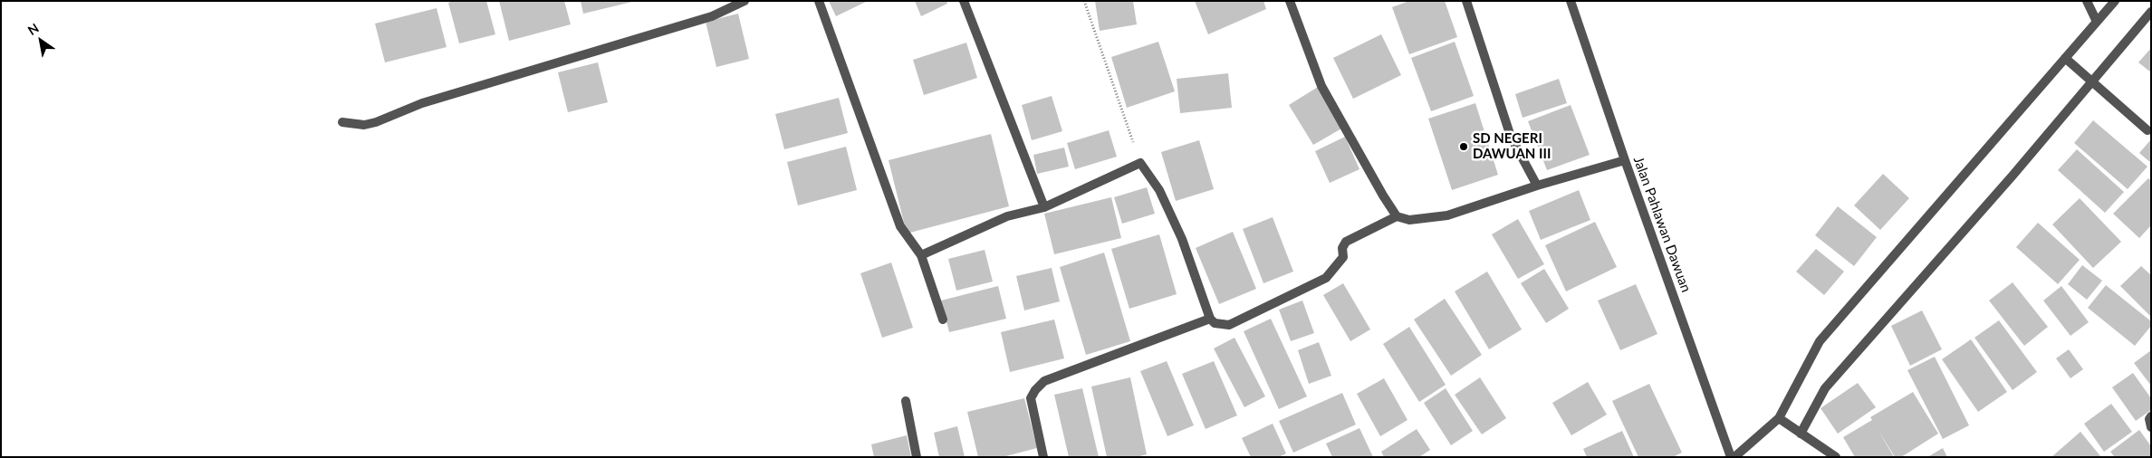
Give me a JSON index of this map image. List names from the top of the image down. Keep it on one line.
{"streets":{"street":["Jalan Pahlawan Dawuan"]},"places":["SD NEGERI DAWUAN III"],"north":"top left"}
